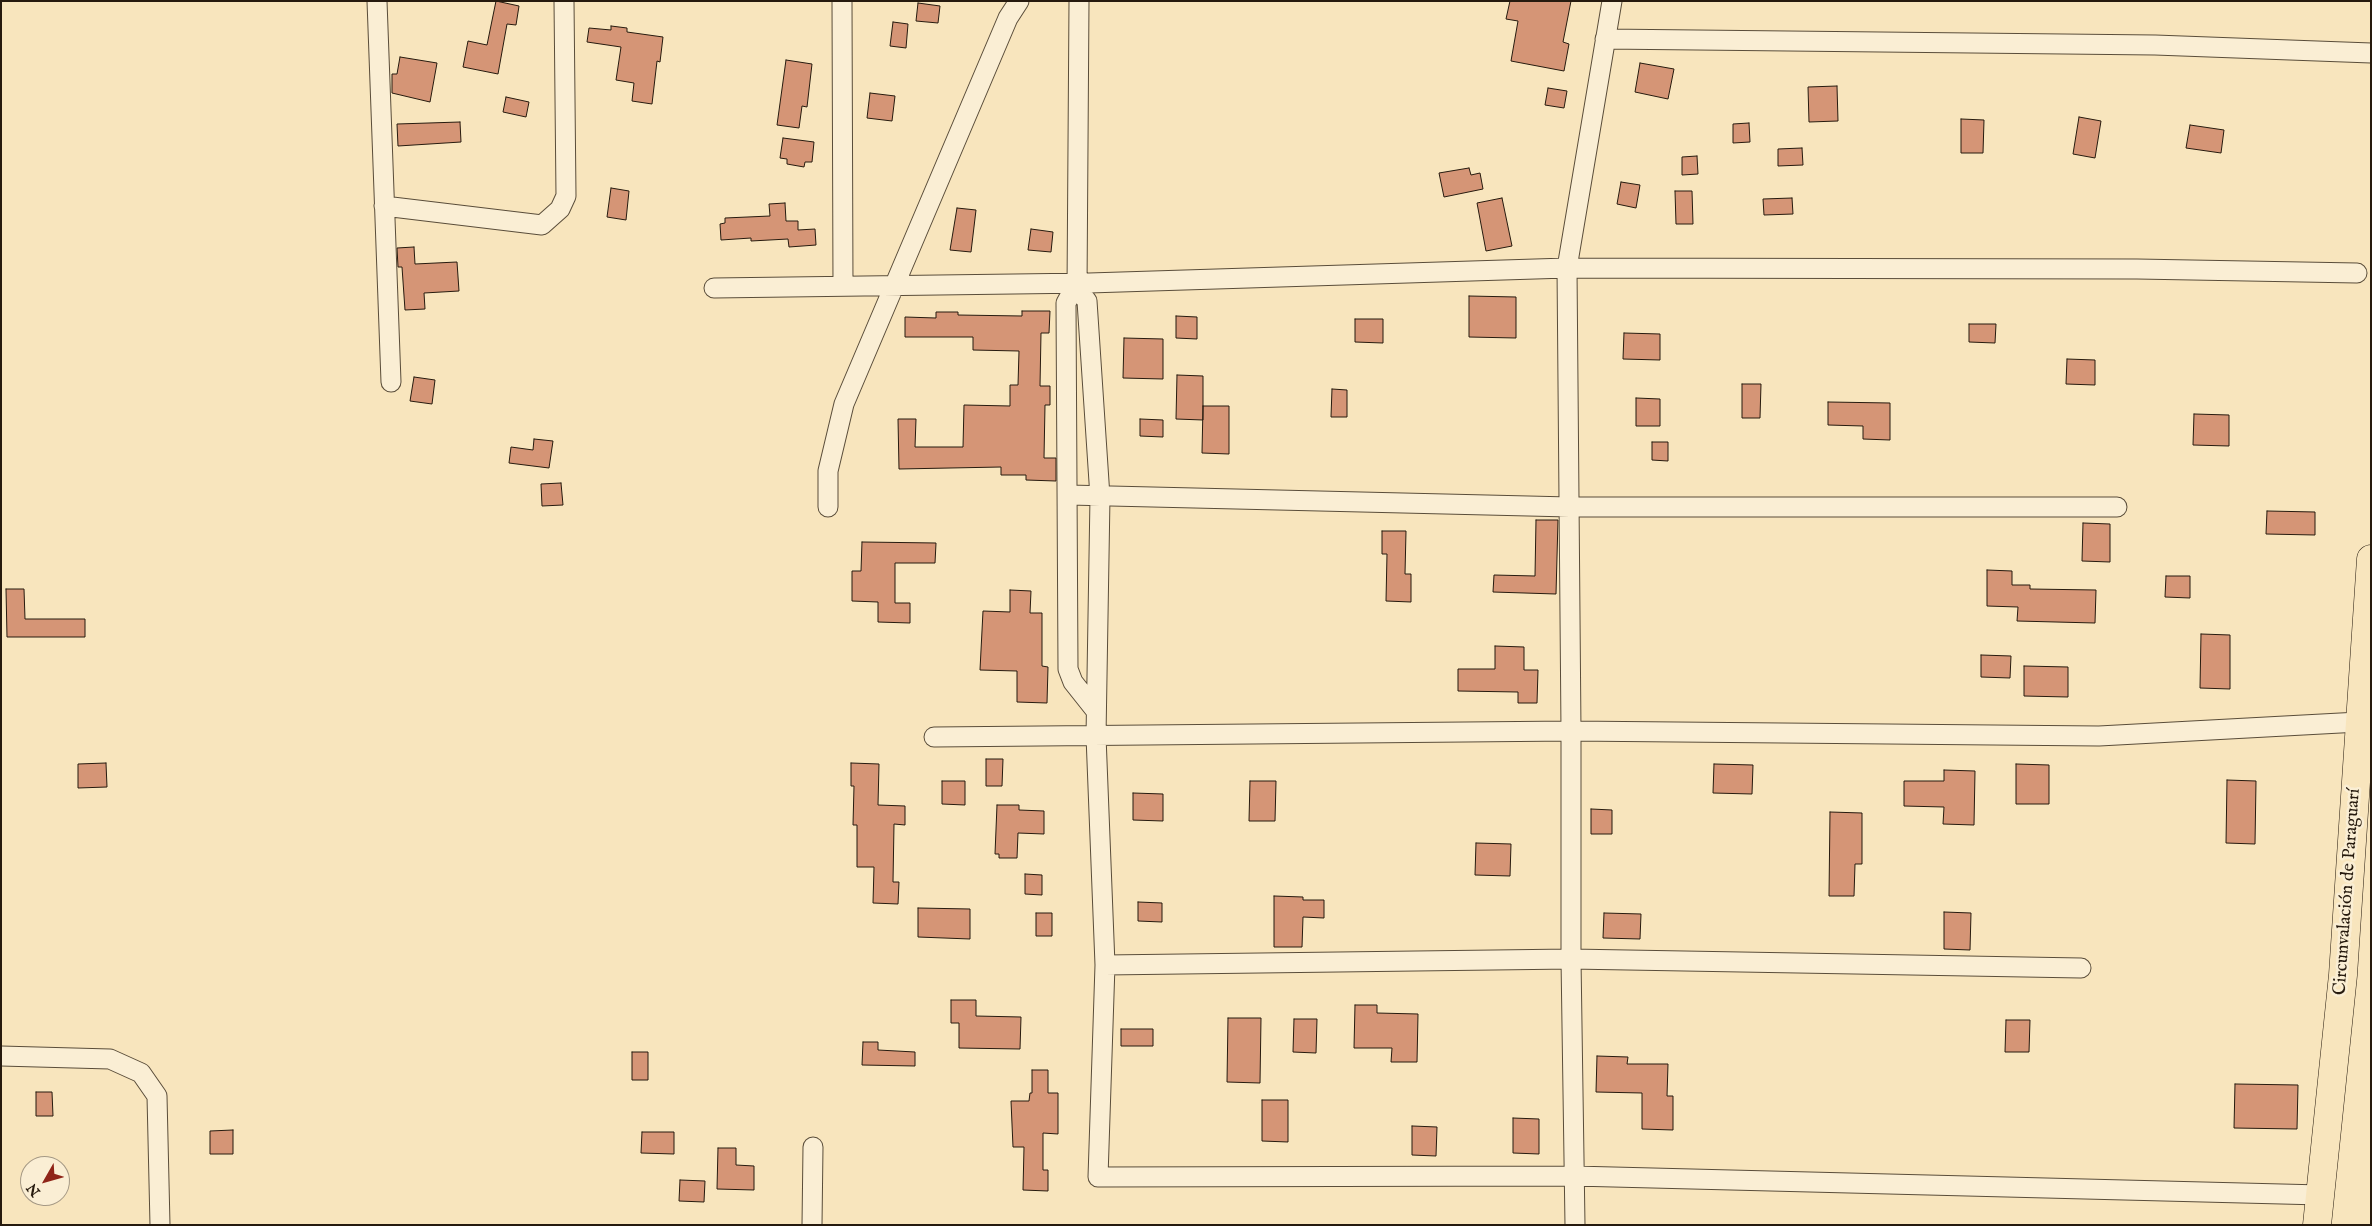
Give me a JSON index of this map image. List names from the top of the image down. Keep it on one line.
{"streets":{"highway":["Circunvalación de Paraguarí"]},"north":"bottom left"}
